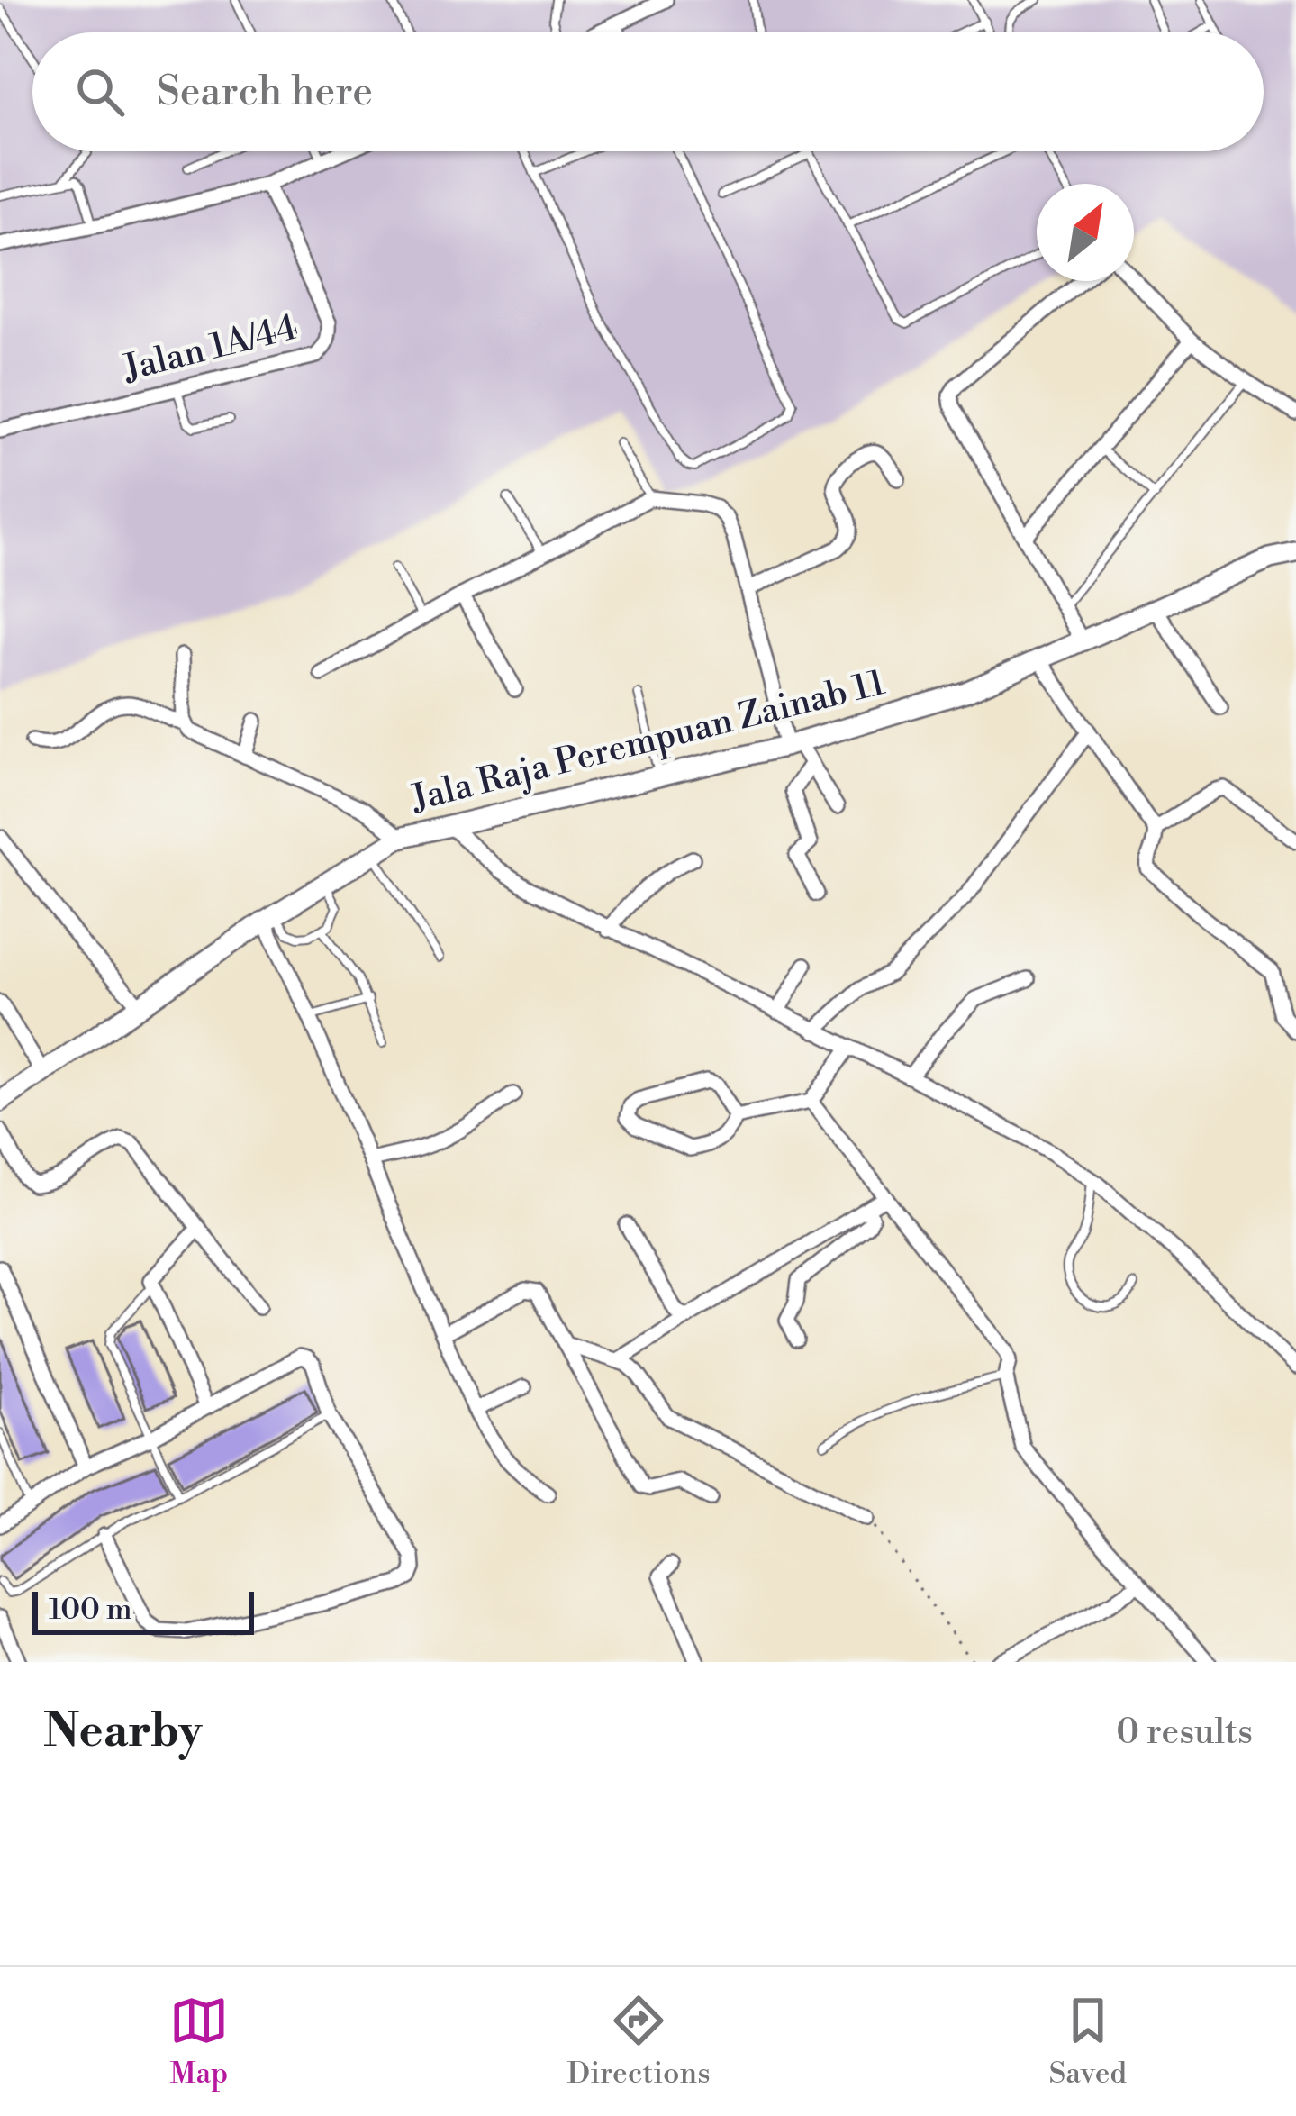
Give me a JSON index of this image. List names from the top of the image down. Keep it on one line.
{"streets":{"main road":["Jala Raja Perempuan Zainab 11"],"street":["Jalan 1A/44"]},"scale_bar":"100 m","north":"top right","page":{"search":"Search here","scale":"100 m","heading":["Nearby","0 results"],"nav":["Map","Directions","Saved"]}}
